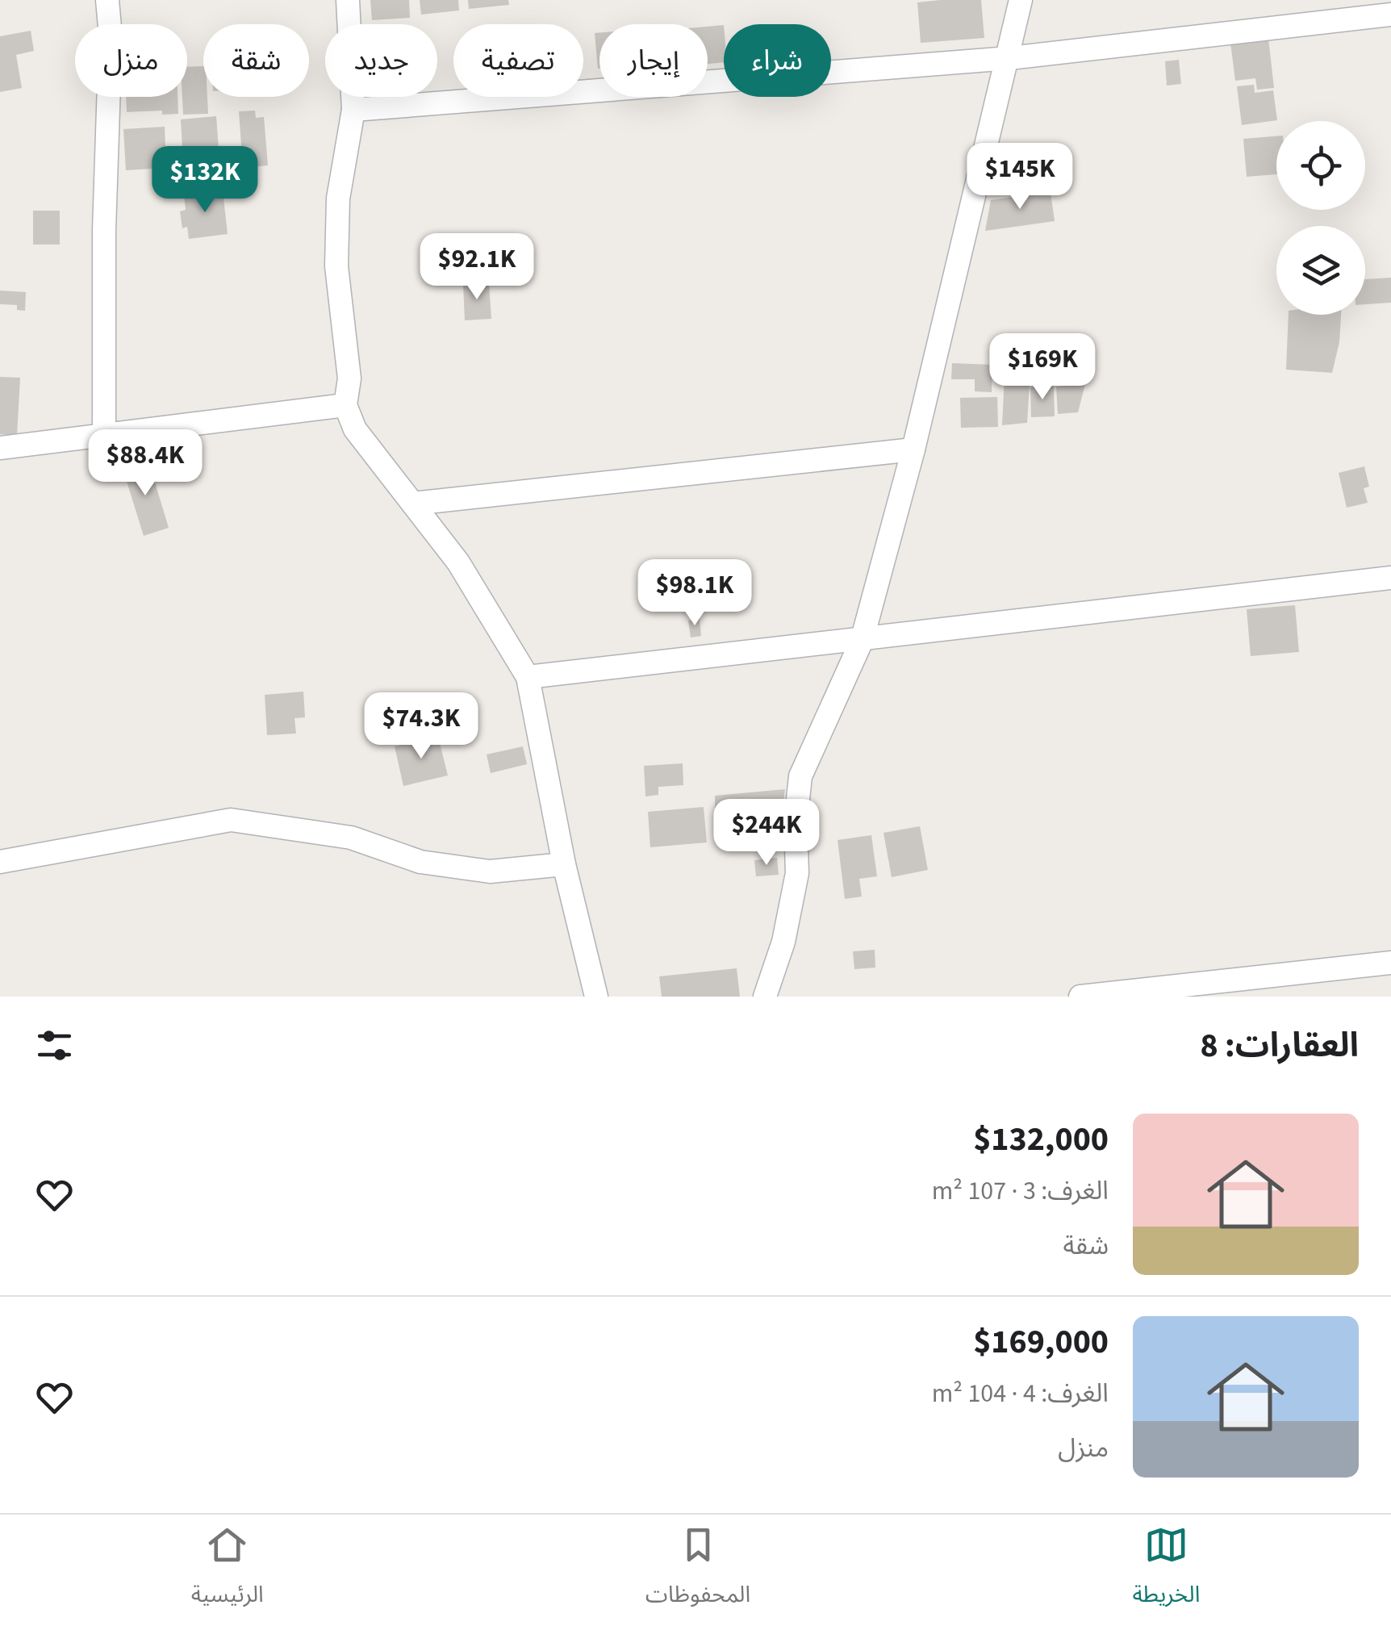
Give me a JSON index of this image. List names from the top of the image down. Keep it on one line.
{"page":{"chip":["شراء","إيجار","تصفية","جديد","شقة","منزل"],"price":["$145K","$132K","$92.1K","$169K","$88.4K","$98.1K","$74.3K","$244K"],"heading":"العقارات: 8","list":[{"name":"$132,000","note":"الغرف: 3 · 107 m² · شقة"},{"name":"$169,000","note":"الغرف: 4 · 104 m² · منزل"}],"tabs":["الخريطة","المحفوظات","الرئيسية"]}}
